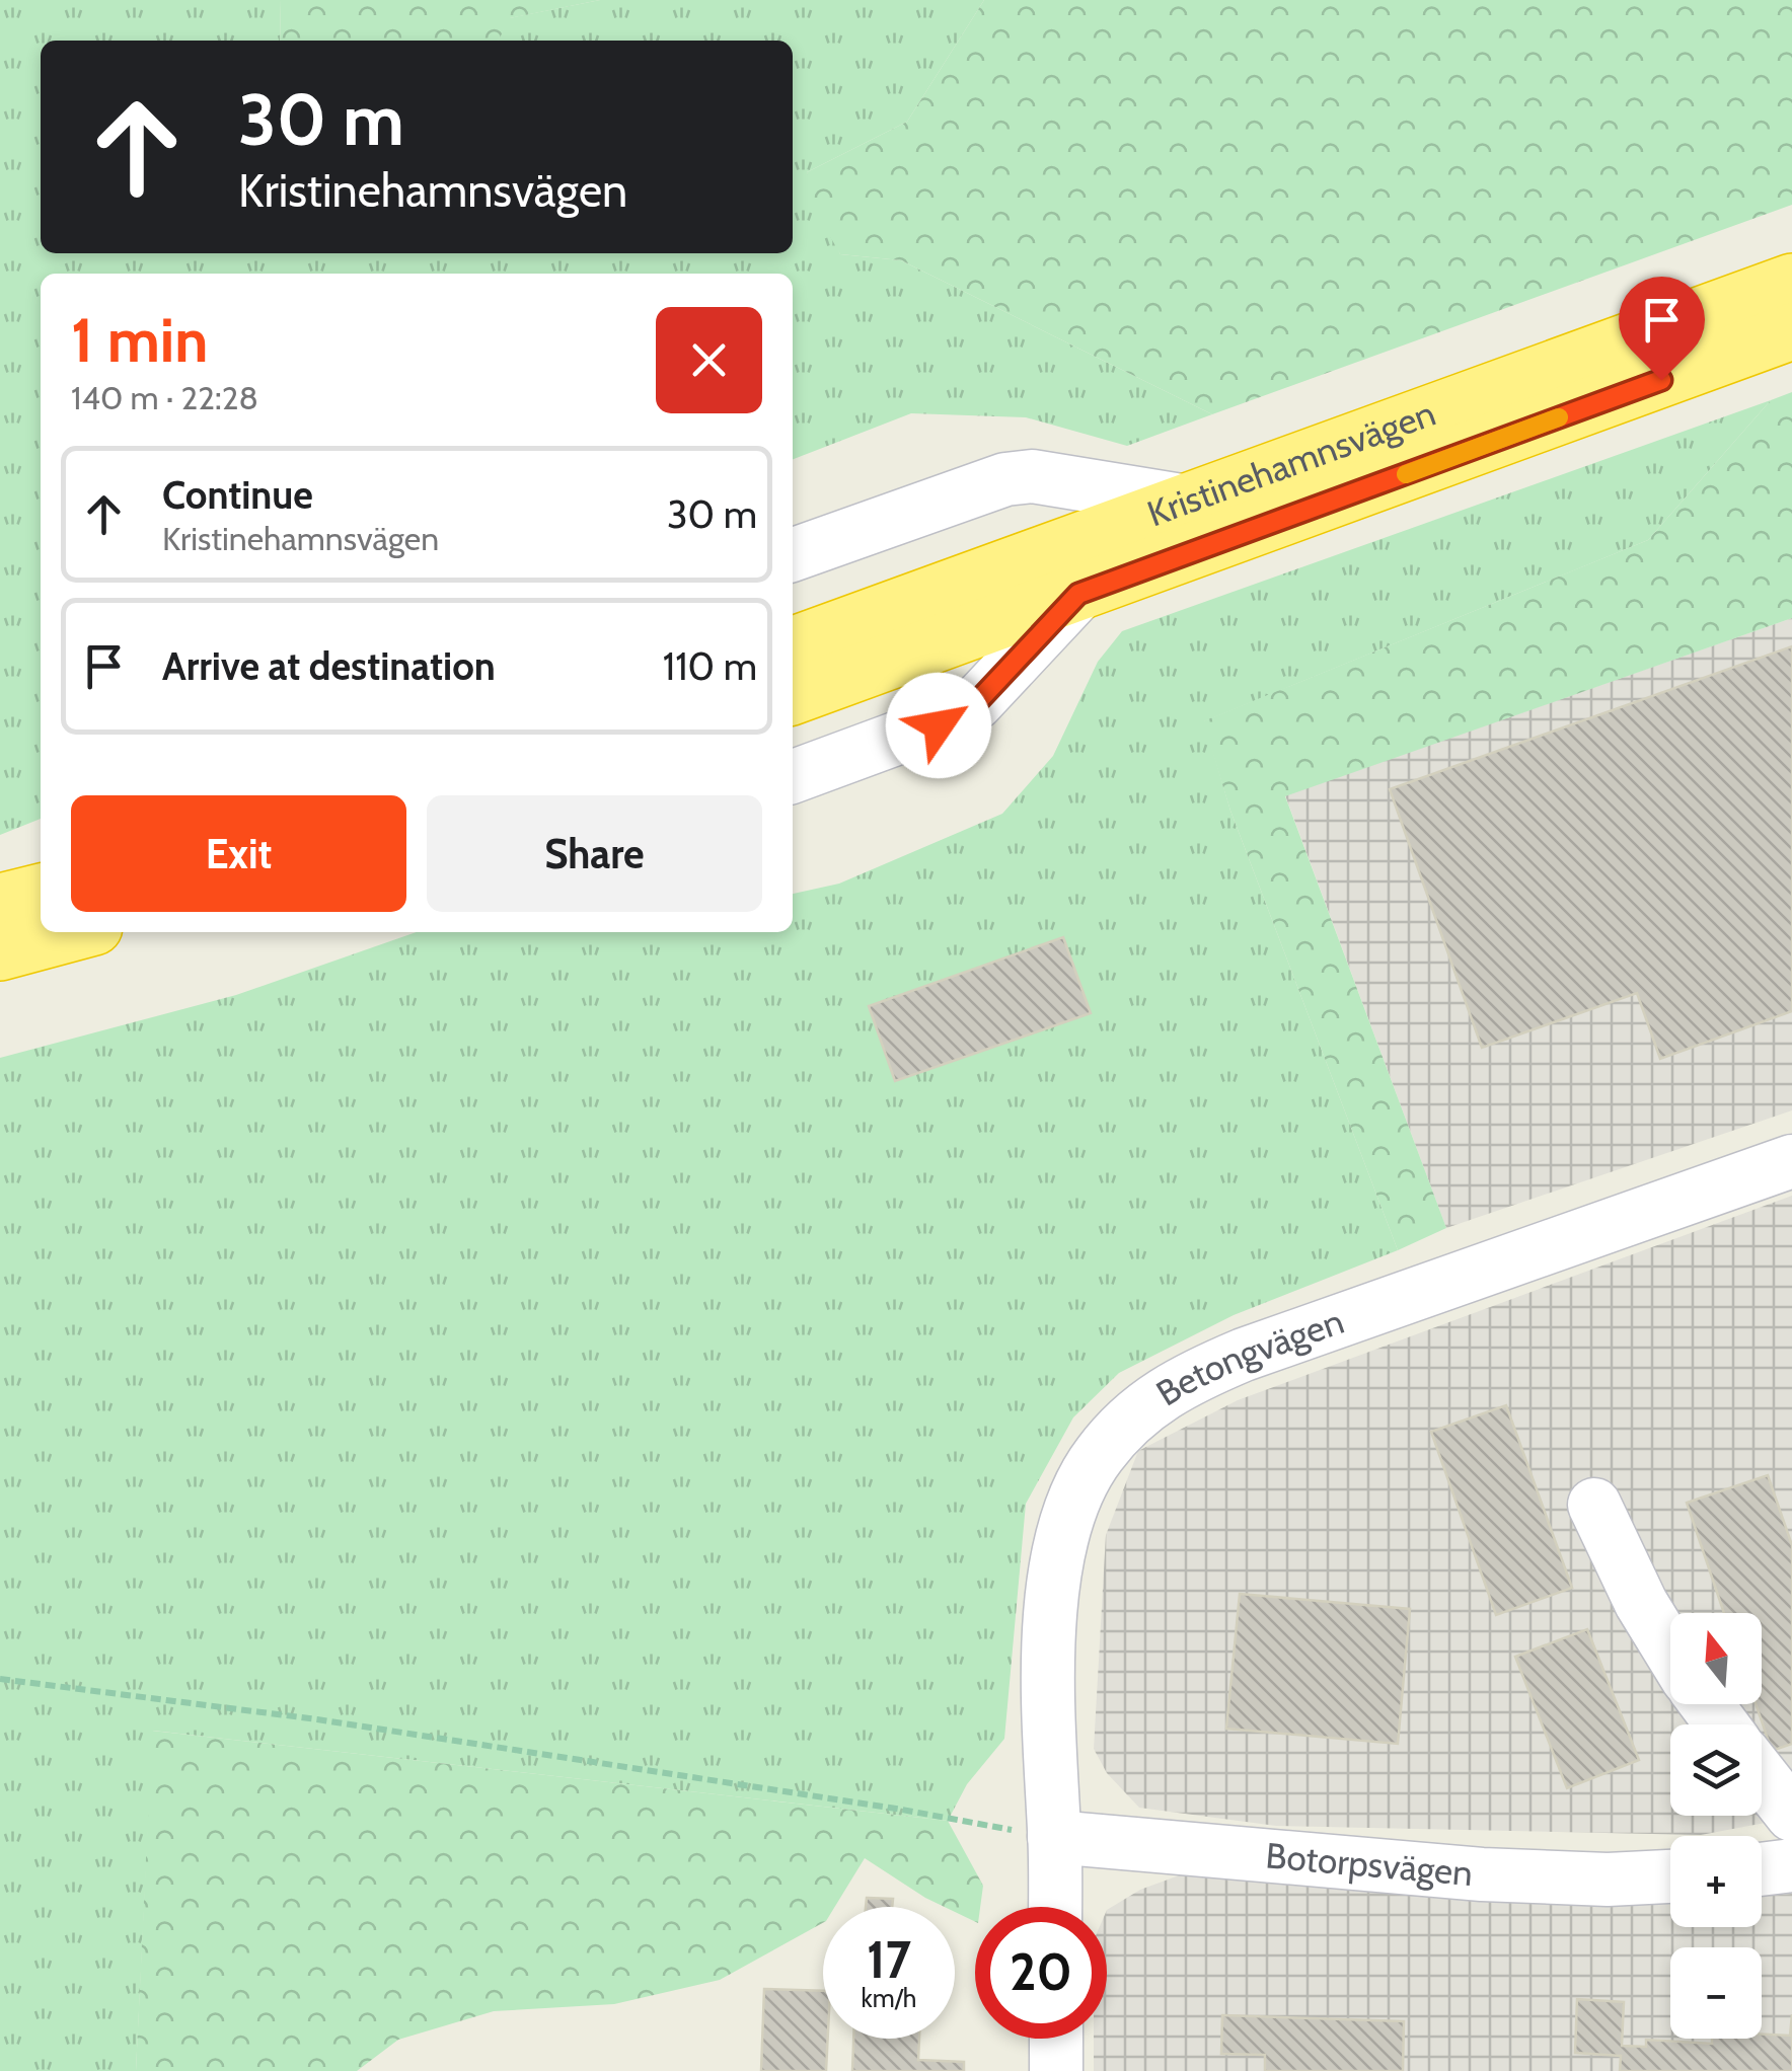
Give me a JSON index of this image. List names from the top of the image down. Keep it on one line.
{"streets":{"highway":["Kristinehamnsvägen"],"street":["Betongvägen","Botorpsvägen"]},"crossings":[["Betongvägen","Botorpsvägen"]],"north":"top","page":{"turn":["30 m","Kristinehamnsvägen"],"heading":["1 min","140 m · 22:28"],"list":[{"name":"Continue","note":"Kristinehamnsvägen","value":"30 m"},{"name":"Arrive at destination","value":"110 m"}],"buttons":["Exit","Share"],"map_buttons":["+","−"],"speed":"17 km/h","limit":"20"}}
